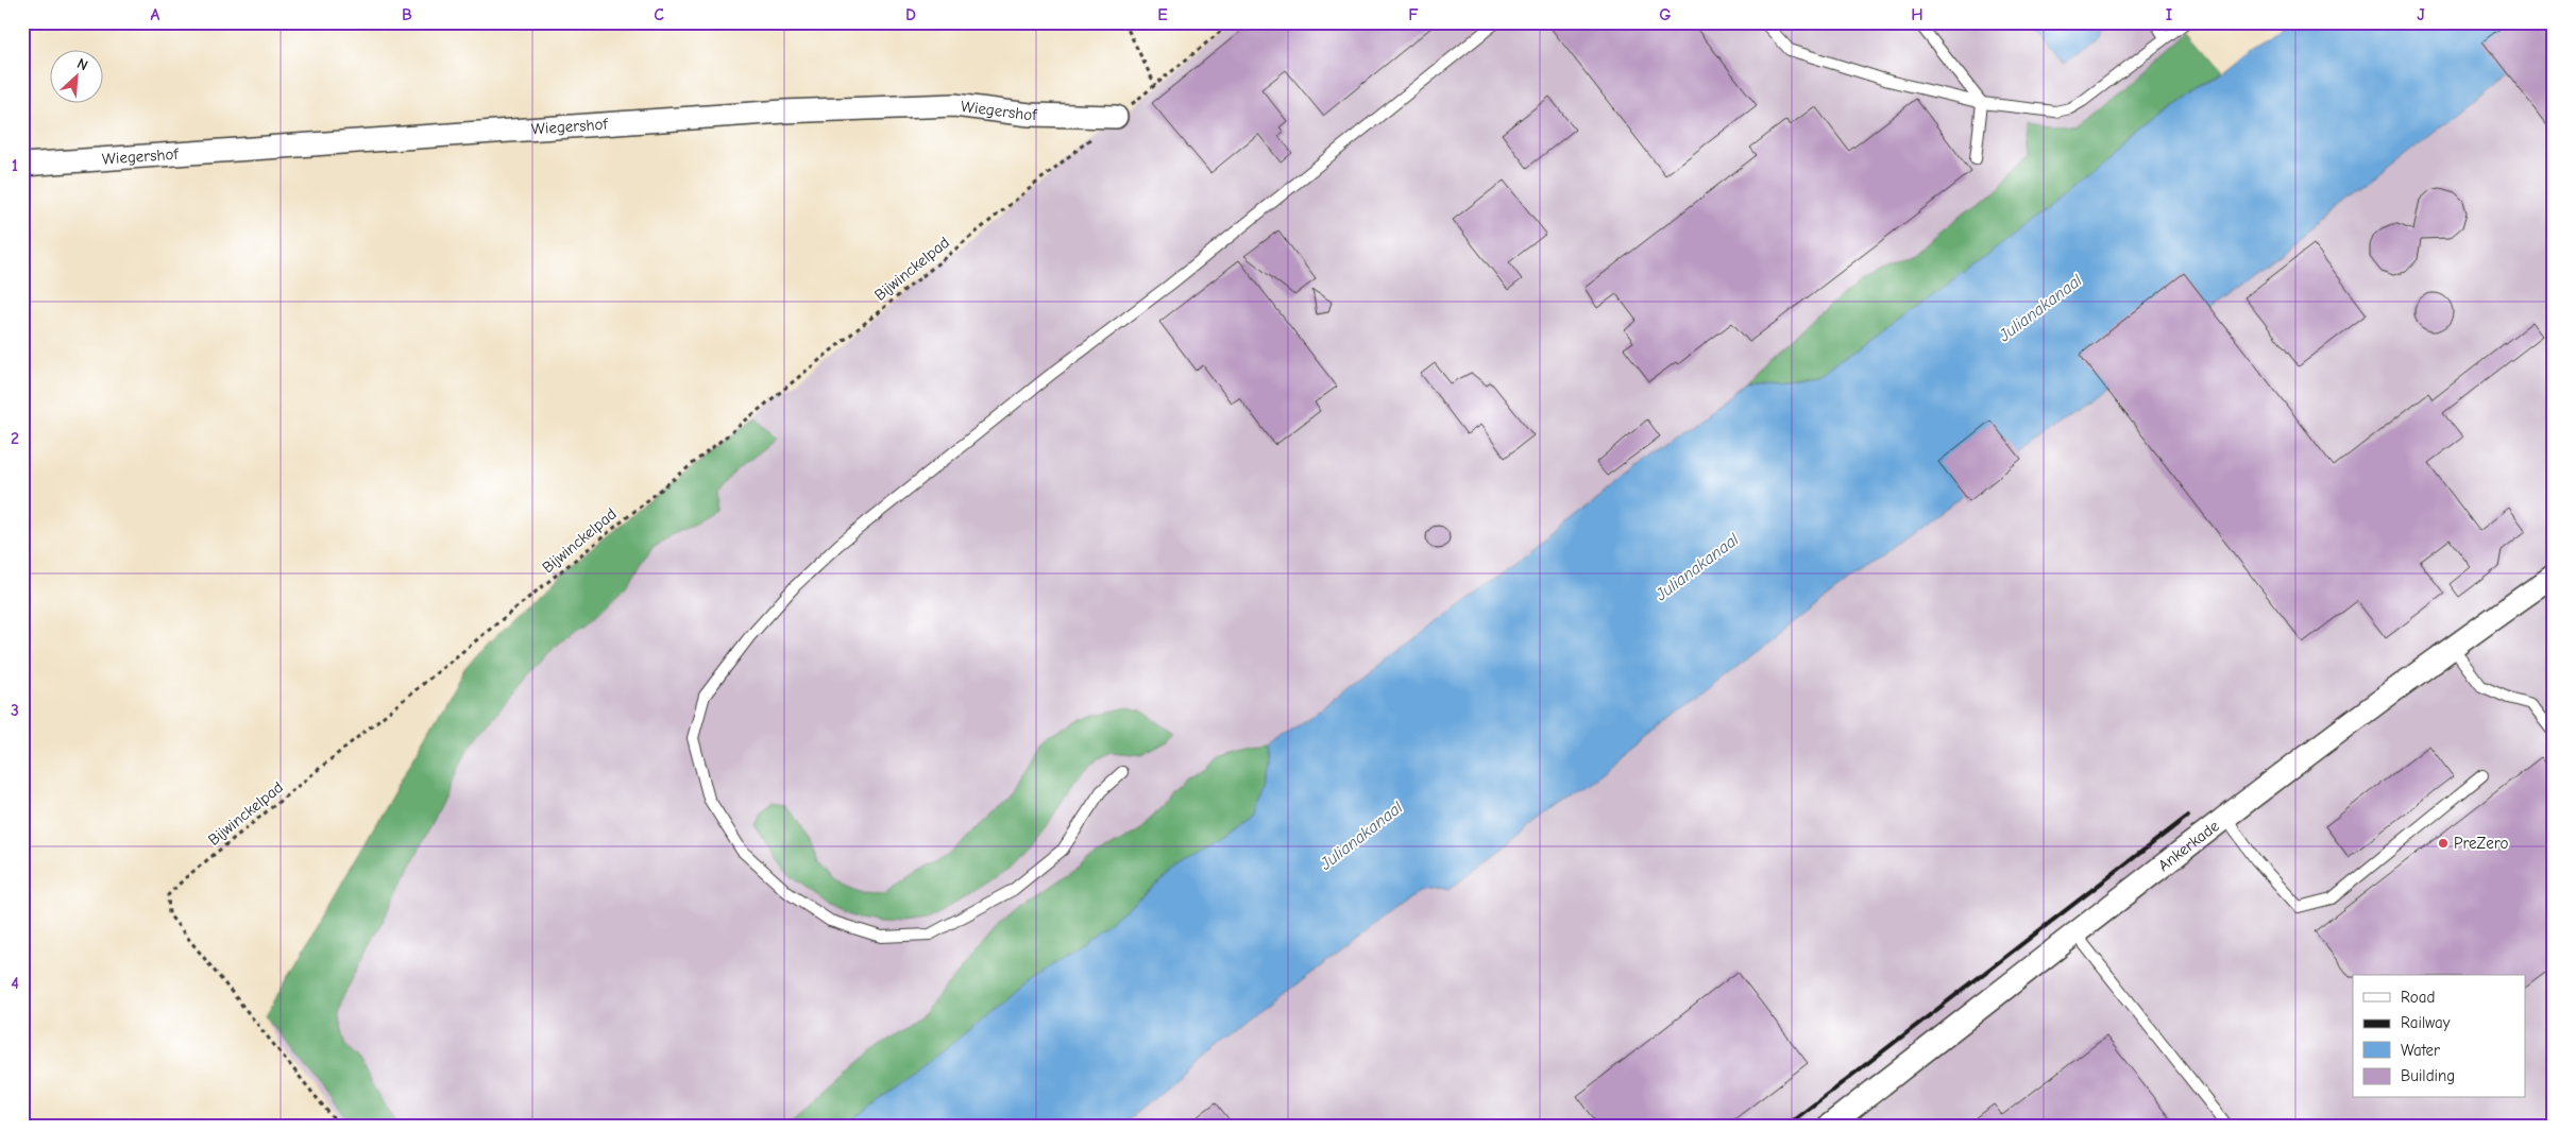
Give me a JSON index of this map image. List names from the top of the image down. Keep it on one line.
{"streets":{"street":["Wiegershof","Ankerkade"],"path":["Bijwinckelpad"]},"crossings":[["Wiegershof","Bijwinckelpad"]],"water":["Julianakanaal"],"places":["PreZero"],"legend":["Road","Railway","Water","Building"],"north":"top right","grid":{"columns":["A","B","C","D","E","F","G","H","I","J"],"rows":["1","2","3","4"]}}
